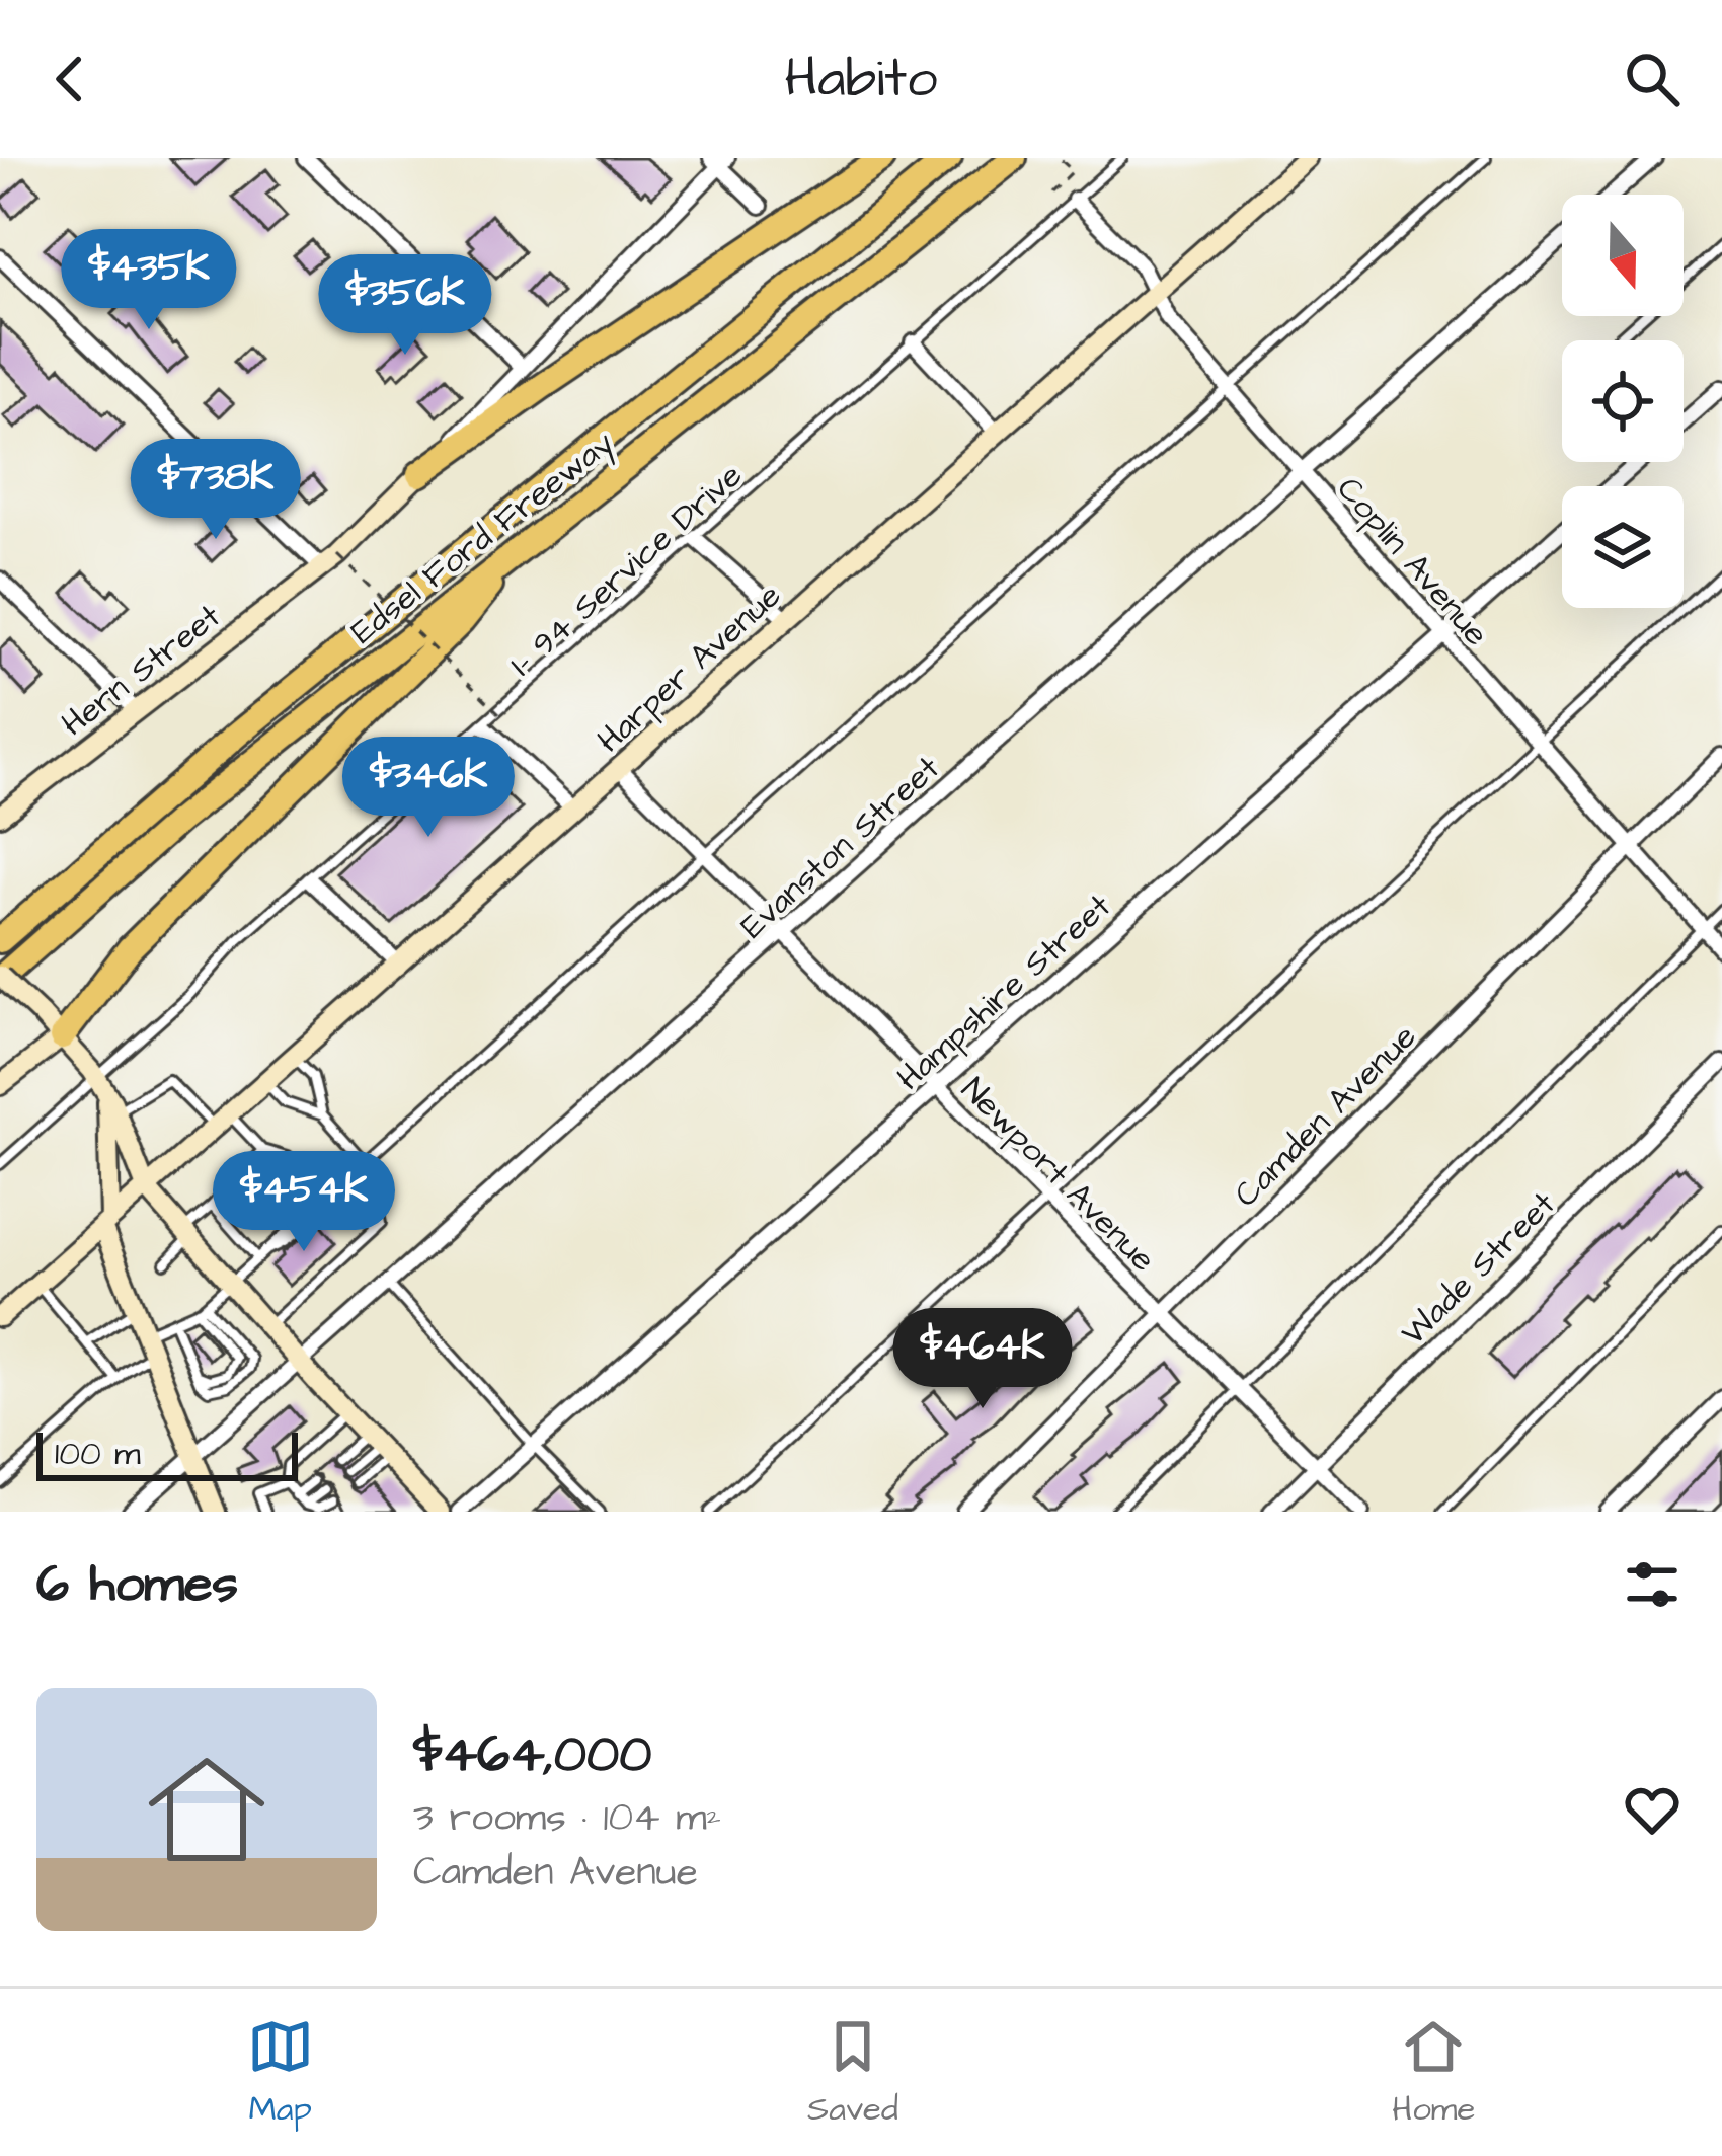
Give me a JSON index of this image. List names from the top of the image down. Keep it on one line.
{"streets":{"highway":["Edsel Ford Freeway"],"main road":["Harper Avenue","Hern Street"],"street":["Coplin Avenue","Evanston Street","Hampshire Street","Camden Avenue","Newport Avenue","Wade Street"],"lane":["I- 94 Service Drive"]},"crossings":[["Coplin Avenue","I- 94 Service Drive"],["Coplin Avenue","Harper Avenue"],["Coplin Avenue","Evanston Street"],["Coplin Avenue","Hampshire Street"],["Coplin Avenue","Camden Avenue"],["Harper Avenue","Newport Avenue"],["Evanston Street","Newport Avenue"],["Hampshire Street","Newport Avenue"],["Camden Avenue","Newport Avenue"],["Newport Avenue","Wade Street"]],"scale_bar":"100 m","north":"bottom","page":{"header":"Habito","price":["$435K","$356K","$738K","$346K","$454K","$464K"],"scale":"100 m","heading":"6 homes","list":[{"name":"$464,000","note":"3 rooms · 104 m² · Camden Avenue"}],"tabs":["Map","Saved","Home"]}}
